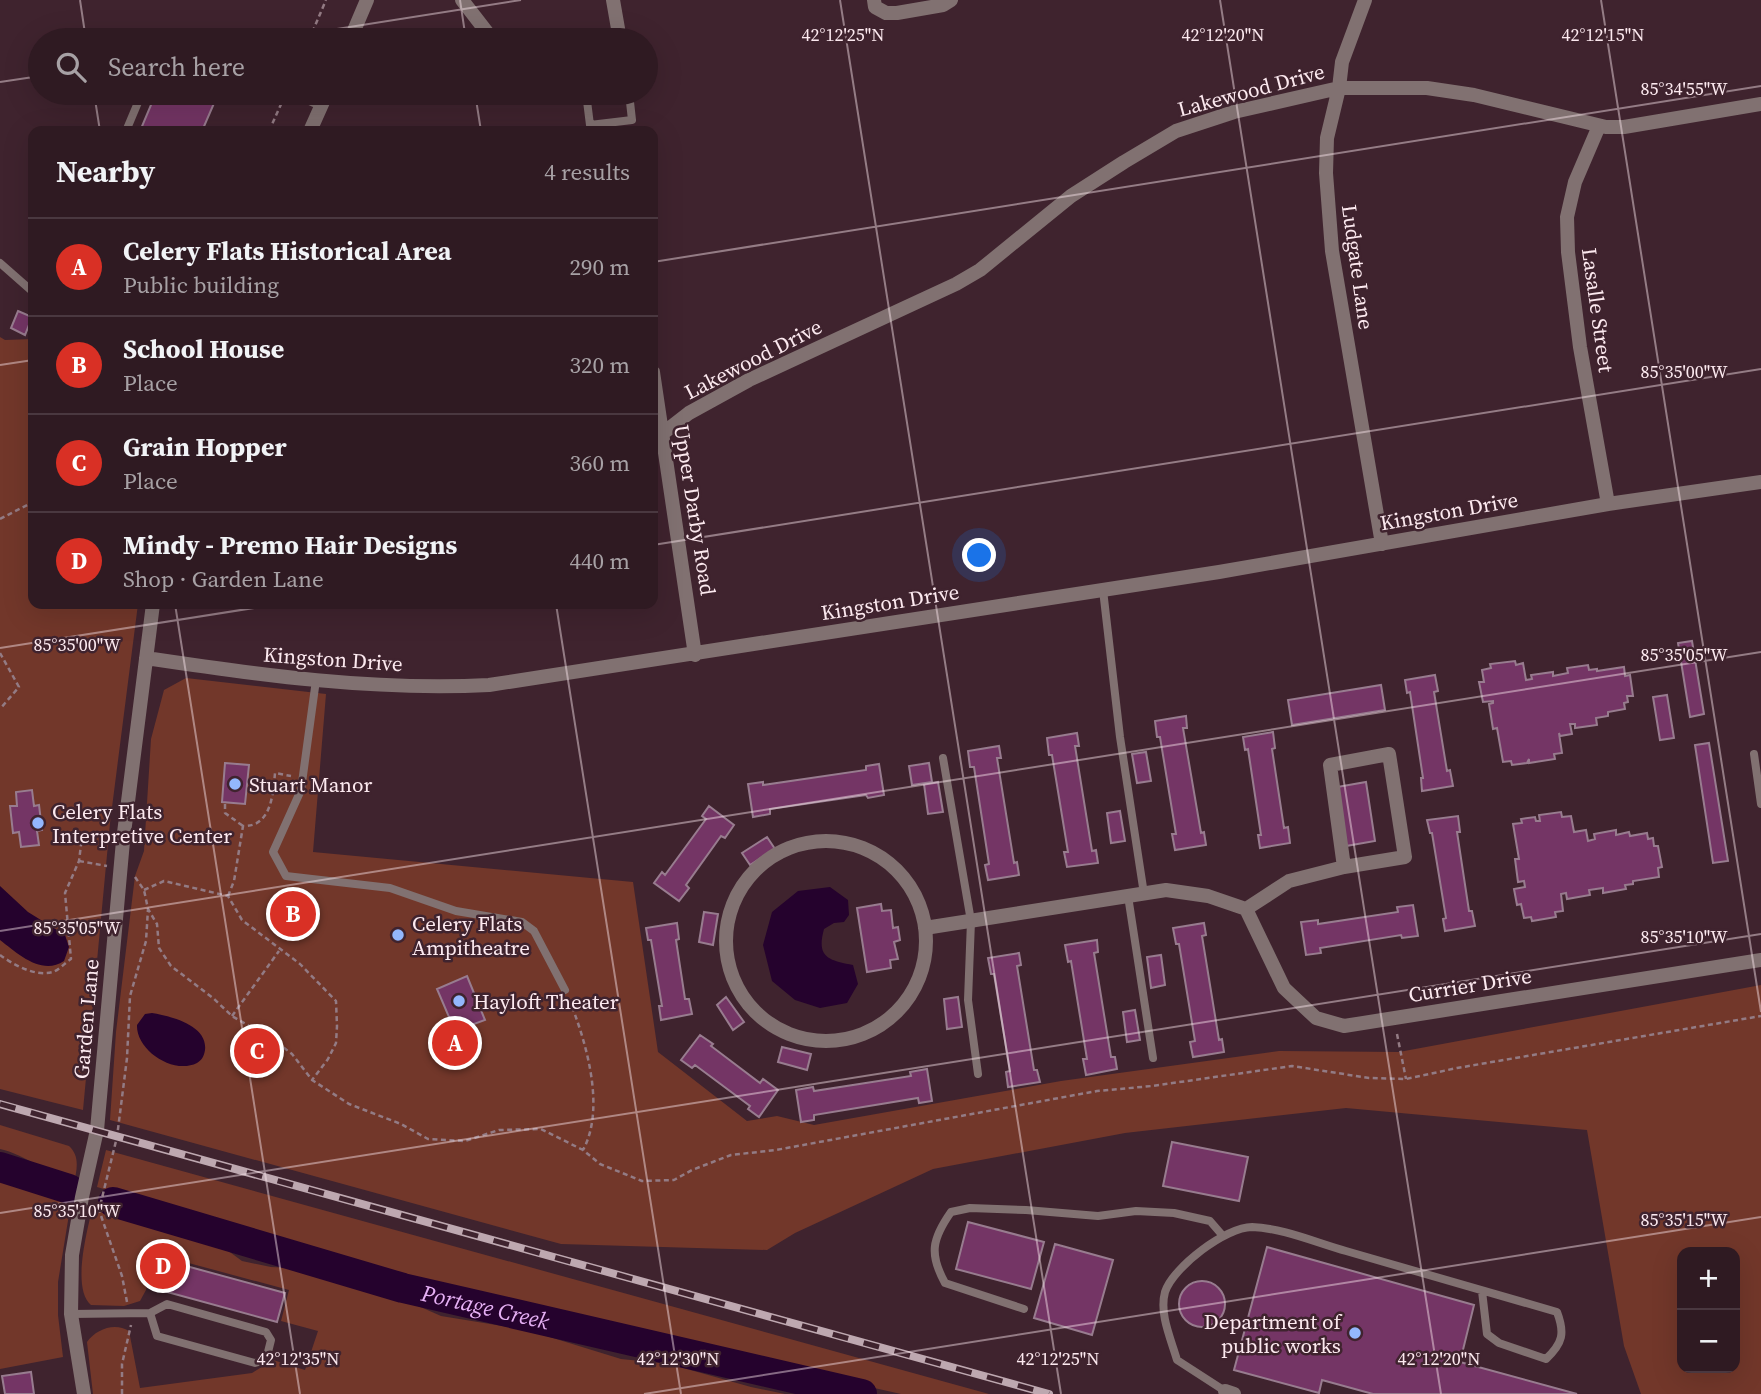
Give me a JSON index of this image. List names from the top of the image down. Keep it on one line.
{"streets":{"street":["Lakewood Drive","Ludgate Lane","Lasalle Street","Upper Darby Road","Kingston Drive","Currier Drive","Garden Lane"]},"crossings":[["Lakewood Drive","Ludgate Lane"],["Lakewood Drive","Lasalle Street"],["Lakewood Drive","Upper Darby Road"],["Ludgate Lane","Kingston Drive"],["Lasalle Street","Kingston Drive"],["Upper Darby Road","Kingston Drive"],["Kingston Drive","Garden Lane"]],"water":["Portage Creek"],"places":["Stuart Manor","Celery Flats Interpretive Center","Celery Flats Ampitheatre","Hayloft Theater","Department of public works"],"page":{"search":"Search here","heading":["Nearby","4 results"],"list":[{"mark":"A","name":"Celery Flats Historical Area","note":"Public building","value":"290 m"},{"mark":"B","name":"School House","note":"Place","value":"320 m"},{"mark":"C","name":"Grain Hopper","note":"Place","value":"360 m"},{"mark":"D","name":"Mindy - Premo Hair Designs","note":"Shop · Garden Lane","value":"440 m"}],"pins":["B","A","C","D"],"map_buttons":["+","−"]},"coordinates":["42°12'25\"N","42°12'20\"N","42°12'15\"N","85°34'55\"W","85°35'00\"W","85°35'05\"W","85°35'10\"W","85°35'15\"W","42°12'35\"N","42°12'30\"N"]}
